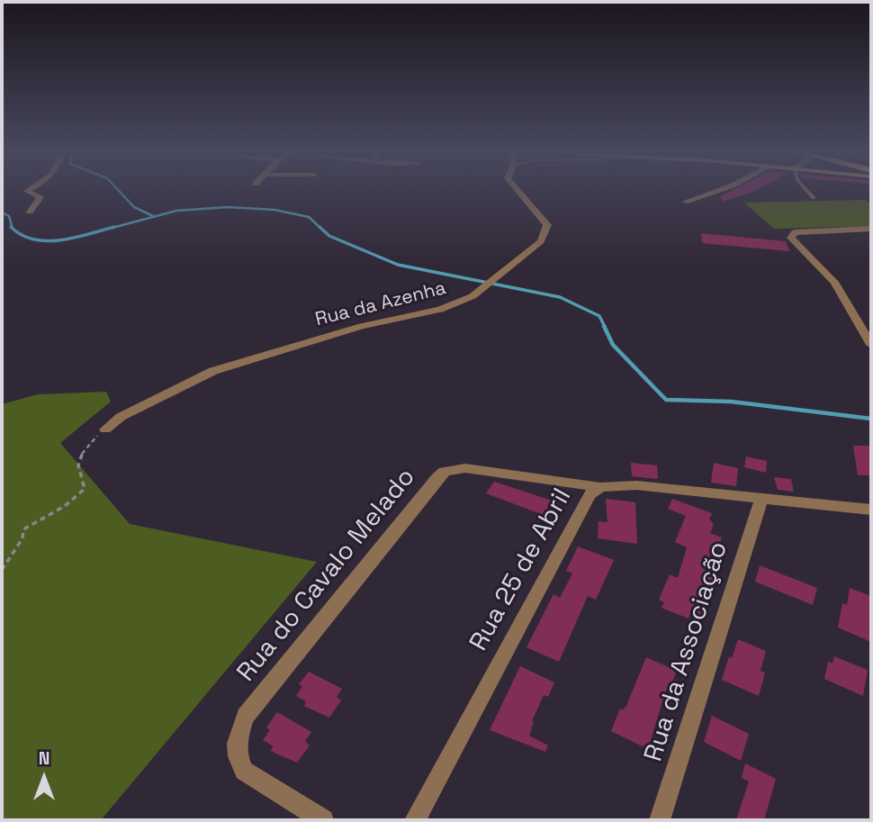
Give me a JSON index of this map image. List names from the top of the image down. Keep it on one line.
{"streets":{"street":["Rua da Azenha","Rua 25 de Abril","Rua do Cavalo Melado","Rua da Associação"]},"crossings":[["Rua 25 de Abril","Rua do Cavalo Melado"],["Rua 25 de Abril","Rua da Associação"]],"north":"top"}
